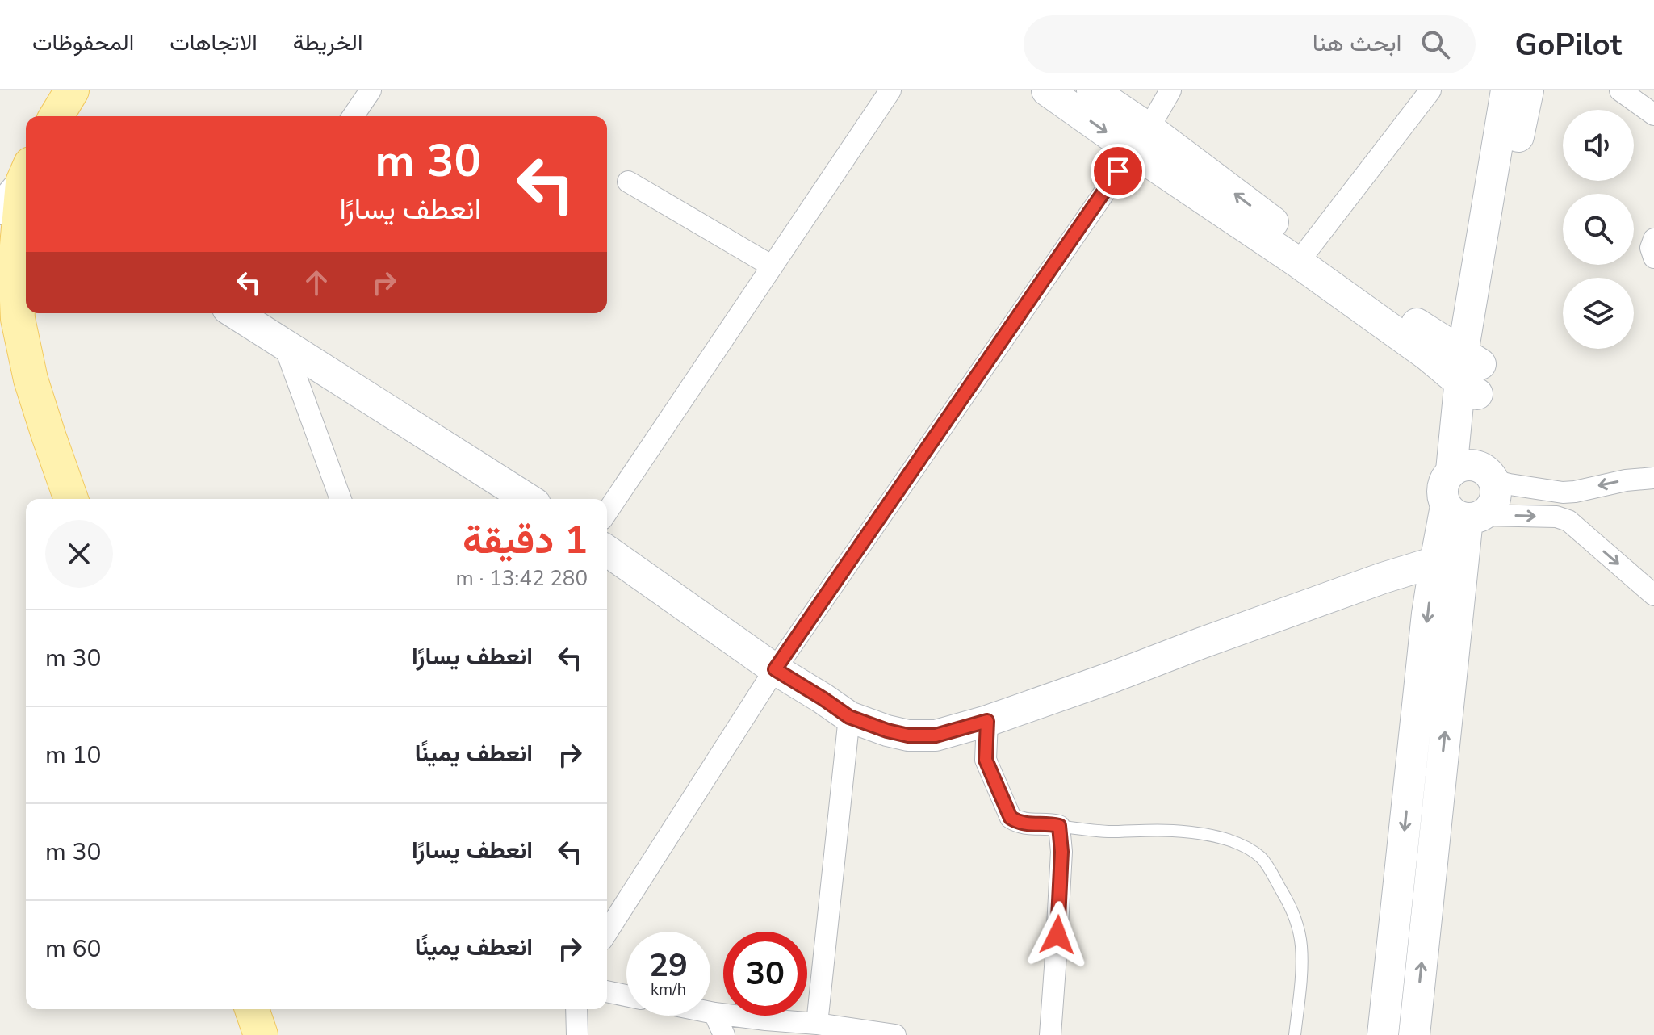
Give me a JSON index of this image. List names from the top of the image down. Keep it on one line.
{"page":{"header":"GoPilot","search":"ابحث هنا","nav":["الخريطة","الاتجاهات","المحفوظات"],"turn":["30 m","انعطف يسارًا"],"heading":["1 دقيقة","280 m · 13:42"],"list":[{"name":"انعطف يسارًا","value":"30 m"},{"name":"انعطف يمينًا","value":"10 m"},{"name":"انعطف يسارًا","value":"30 m"},{"name":"انعطف يمينًا","value":"60 m"}],"speed":"29 km/h","limit":"30"}}
